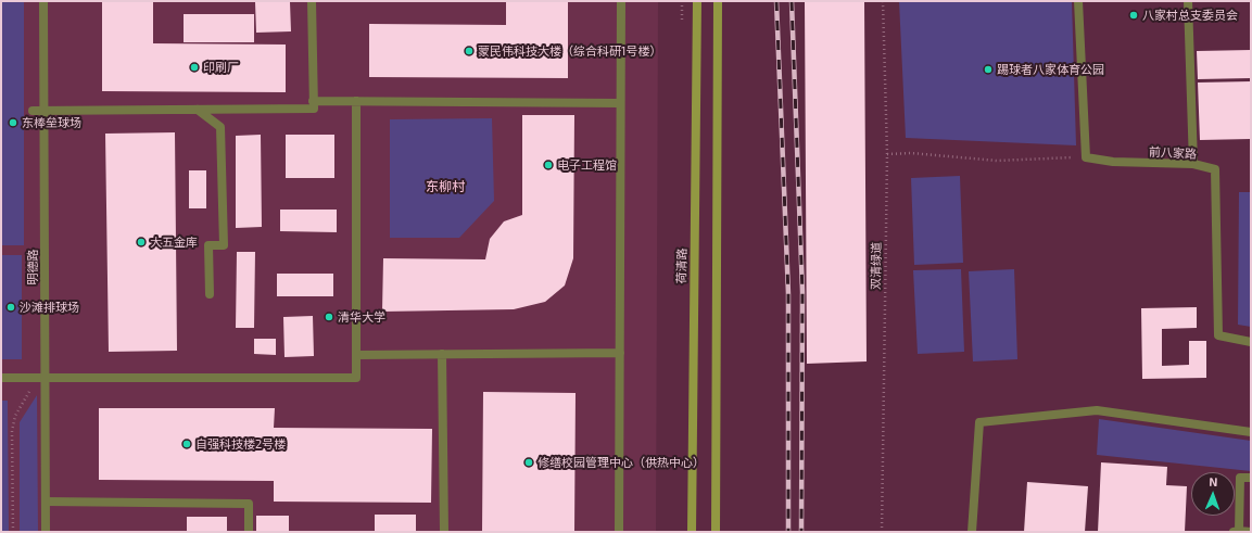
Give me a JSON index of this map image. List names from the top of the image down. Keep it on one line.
{"streets":{"main road":["荷清路"],"street":["前八家路","明德路"],"path":["双清绿道"]},"districts":["东柳村"],"places":["八家村总支委员会","蒙民伟科技大楼（综合科研1号楼）","印刷厂","踢球者八家体育公园","东棒垒球场","电子工程馆","大五金库","沙滩排球场","清华大学","自强科技楼2号楼","修缮校园管理中心（供热中心）"],"north":"top"}
